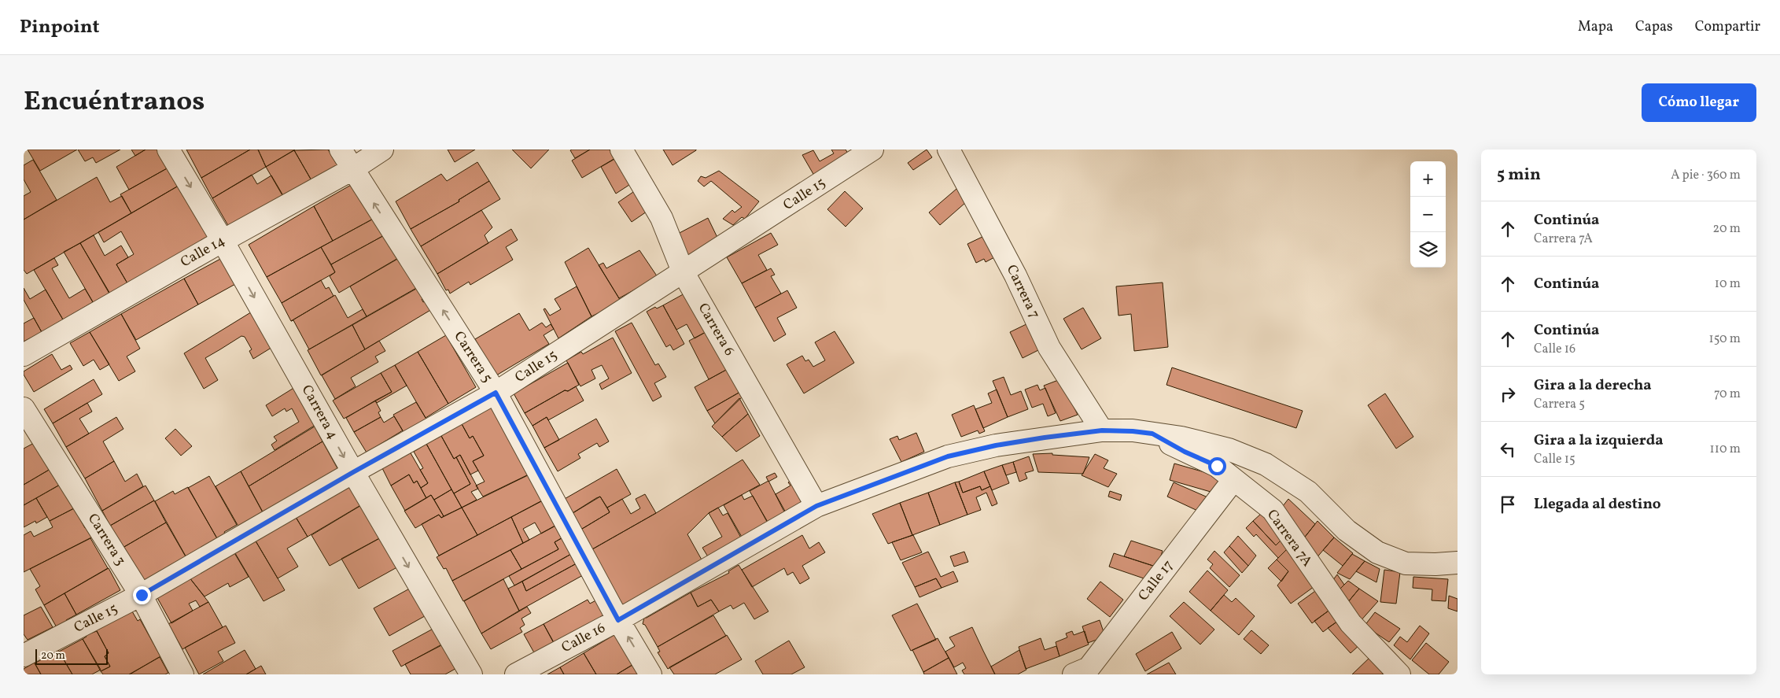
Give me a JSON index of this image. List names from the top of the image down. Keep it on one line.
{"streets":{"street":["Calle 15","Calle 14","Carrera 7","Carrera 6","Carrera 5","Carrera 4","Carrera 7A","Carrera 3","Calle 17","Calle 16"]},"crossings":[["Calle 15","Carrera 6"],["Calle 15","Carrera 5"],["Calle 15","Carrera 4"],["Calle 15","Carrera 3"],["Calle 14","Carrera 5"],["Calle 14","Carrera 4"],["Carrera 7","Calle 16"],["Carrera 6","Calle 16"],["Carrera 5","Calle 16"],["Carrera 7A","Calle 17"],["Carrera 7A","Calle 16"]],"one_way":["Carrera 5","Carrera 4"],"scale_bar":"20 m","page":{"header":"Pinpoint","nav":["Mapa","Capas","Compartir"],"title":"Encuéntranos","buttons":"Cómo llegar","heading":["5 min","A pie · 360 m"],"map_buttons":["+","−"],"list":[["Continúa","Carrera 7A","20 m"],["Continúa","10 m"],["Continúa","Calle 16","150 m"],["Gira a la derecha","Carrera 5","70 m"],["Gira a la izquierda","Calle 15","110 m"],"Llegada al destino"],"scale":"20 m"}}
